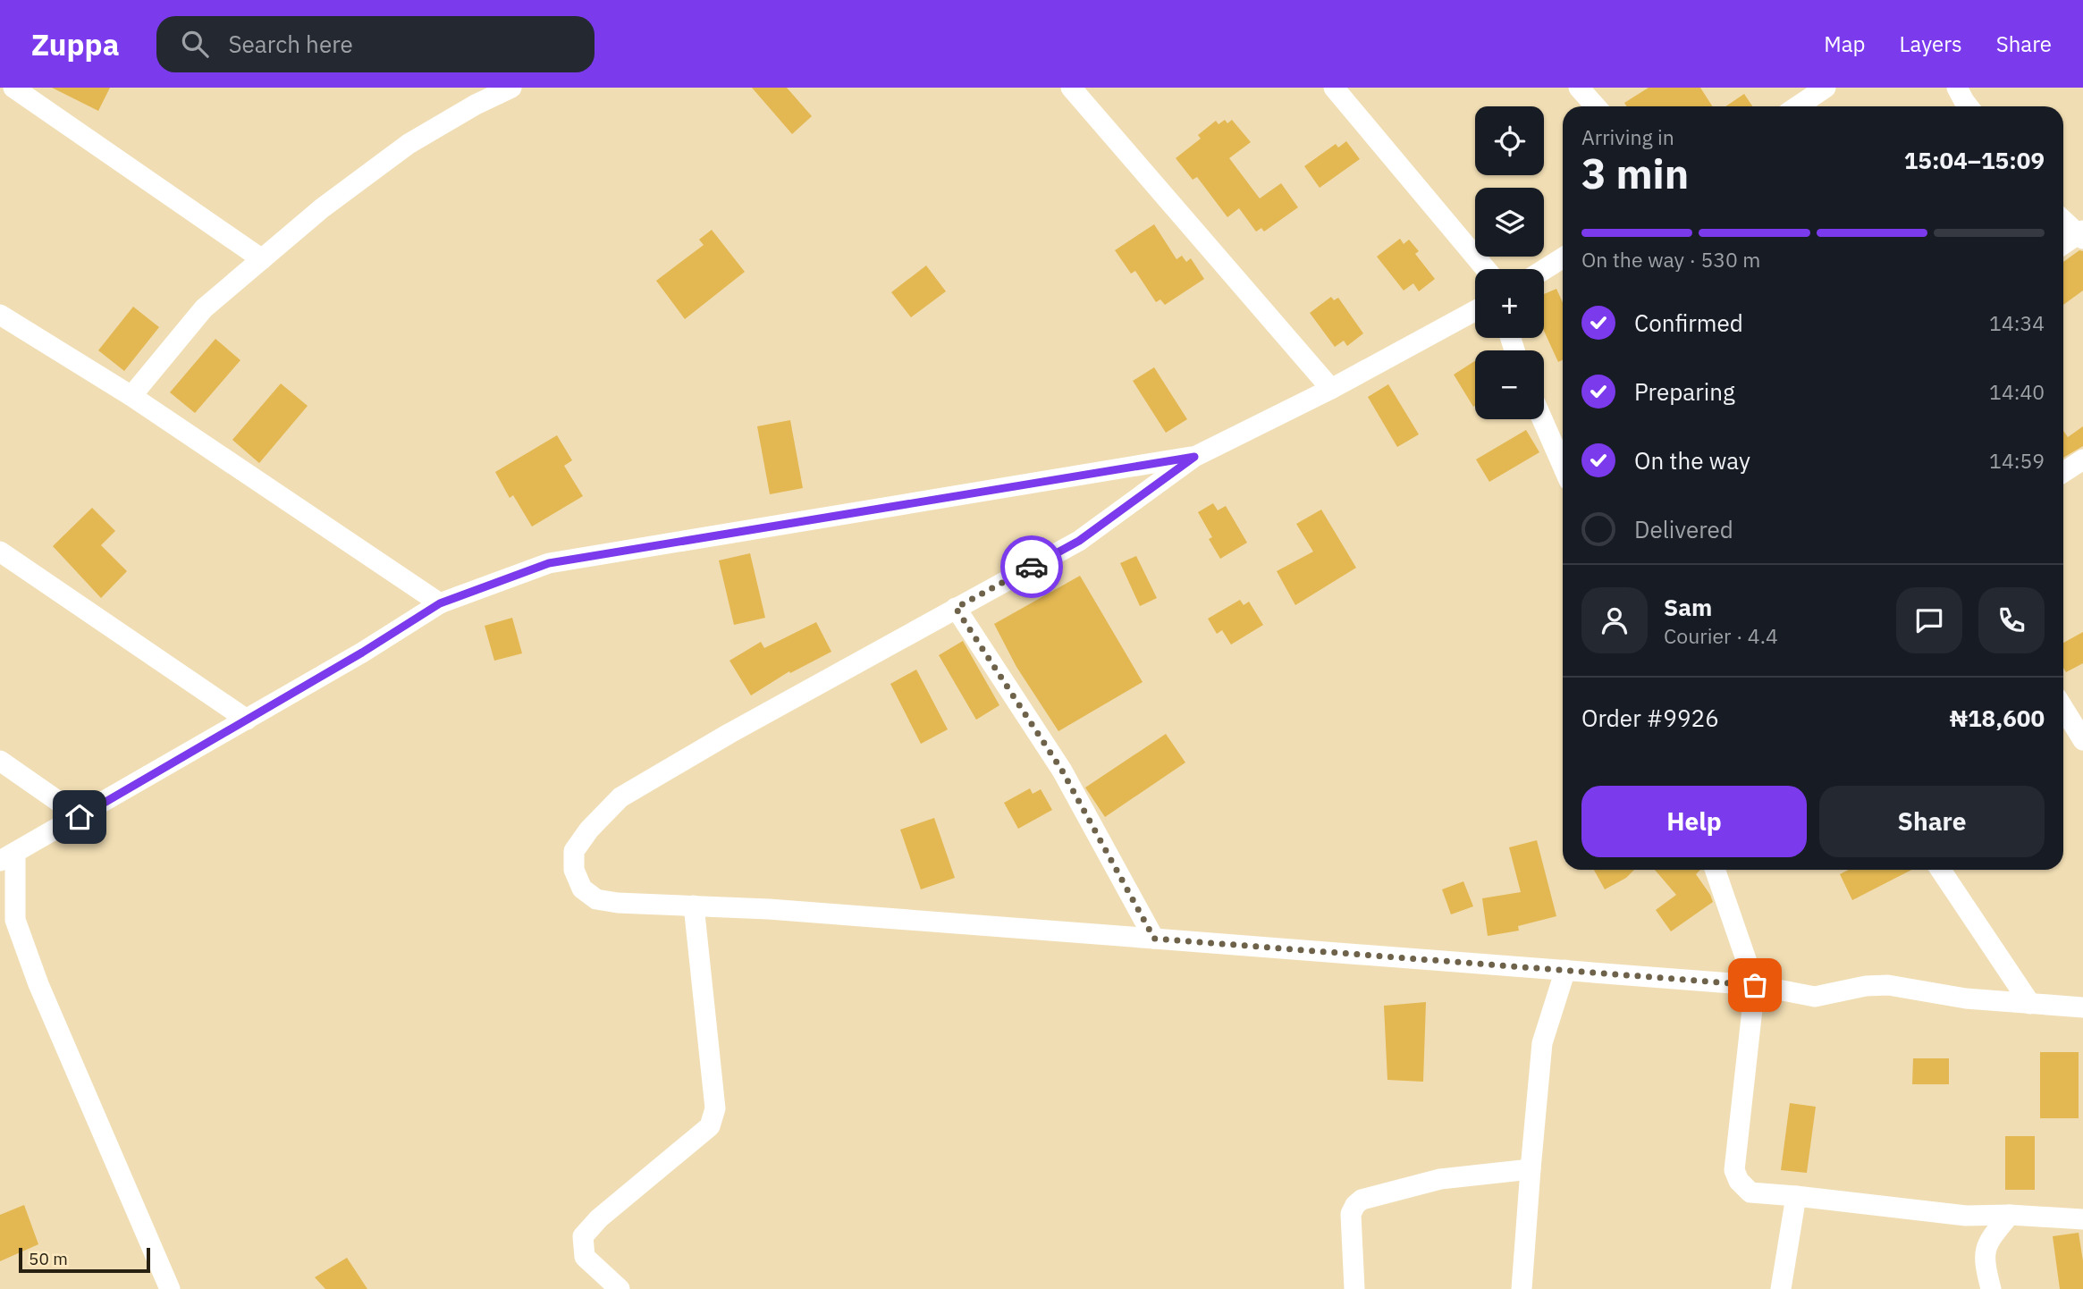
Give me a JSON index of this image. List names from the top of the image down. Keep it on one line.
{"scale_bar":"50 m","page":{"header":"Zuppa","search":"Search here","nav":["Map","Layers","Share"],"map_buttons":["+","−"],"heading":["3 min","Arriving in","15:04–15:09"],"panel":["Sam","Courier · 4.4","Order #9926","₦18,600"],"bar":"On the way · 530 m","list":[["Confirmed","14:34"],["Preparing","14:40"],["On the way","14:59"],"Delivered"],"buttons":["Help","Share"],"scale":"50 m"}}
